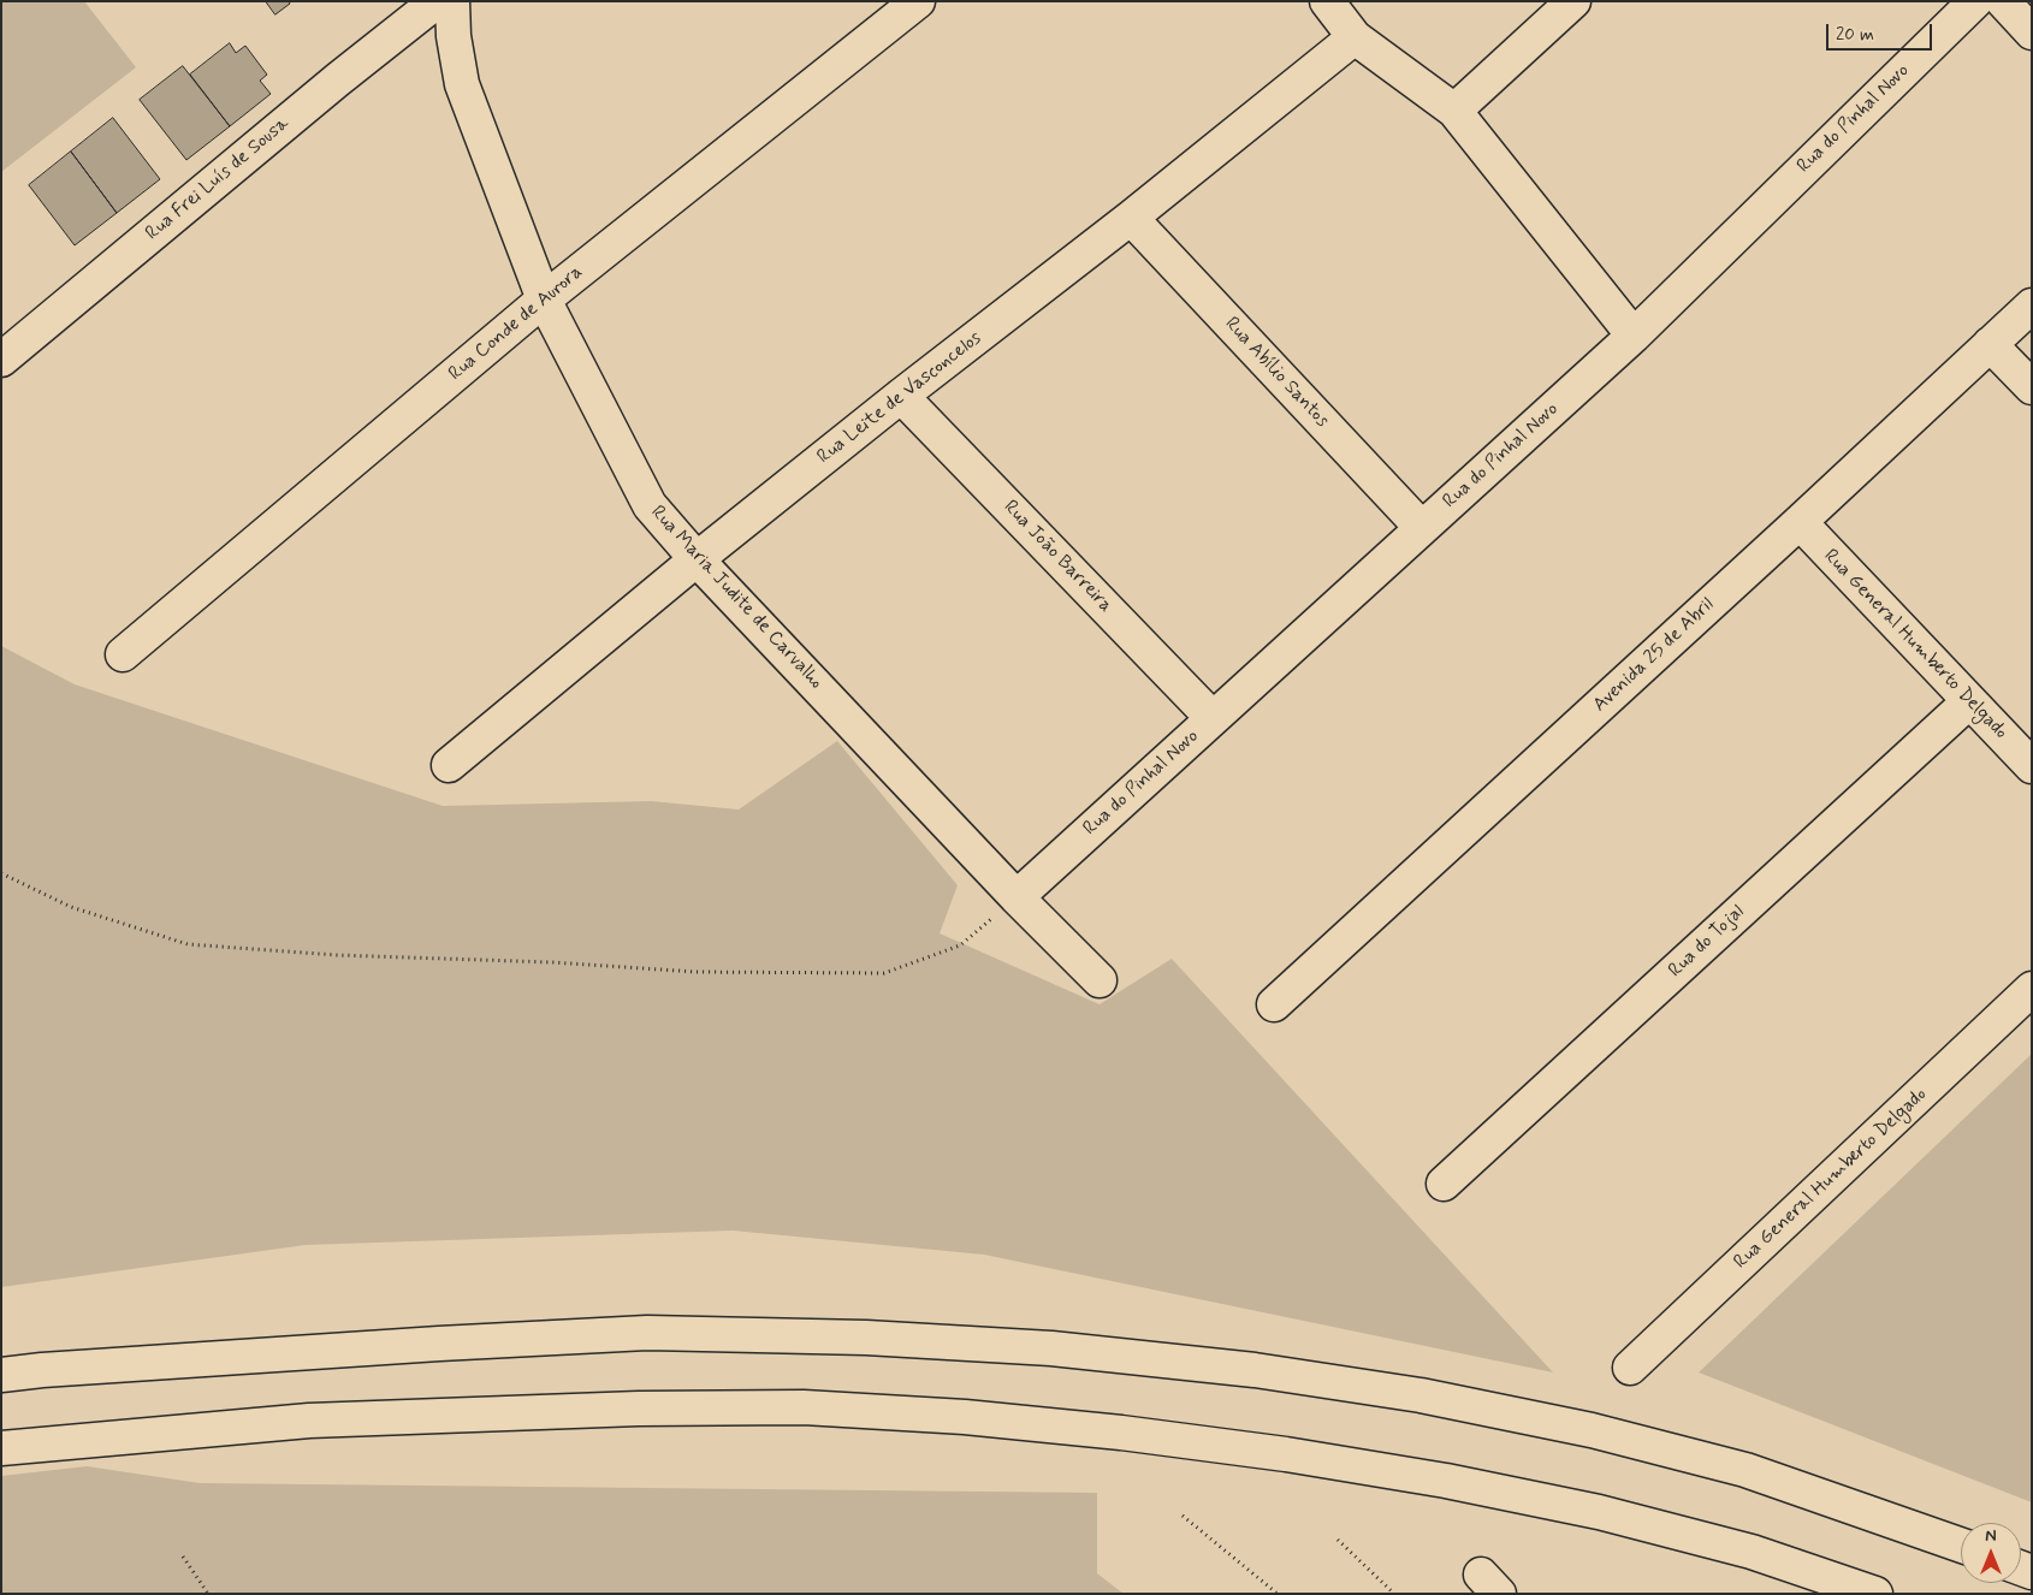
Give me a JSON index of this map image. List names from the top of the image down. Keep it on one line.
{"streets":{"main road":["Rua do Pinhal Novo","Rua Frei Luís de Sousa","Rua Conde de Aurora","Rua Abílio Santos","Rua Leite de Vasconcelos","Rua João Barreira","Rua Maria Judite de Carvalho","Rua General Humberto Delgado","Avenida 25 de Abril","Rua do Tojal"]},"crossings":[["Rua do Pinhal Novo","Rua Abílio Santos"],["Rua do Pinhal Novo","Rua João Barreira"],["Rua do Pinhal Novo","Rua Maria Judite de Carvalho"],["Rua Conde de Aurora","Rua Maria Judite de Carvalho"],["Rua Abílio Santos","Rua Leite de Vasconcelos"],["Rua Leite de Vasconcelos","Rua João Barreira"],["Rua Leite de Vasconcelos","Rua Maria Judite de Carvalho"],["Rua General Humberto Delgado","Avenida 25 de Abril"],["Rua General Humberto Delgado","Rua do Tojal"]],"scale_bar":"20 m","north":"top"}
